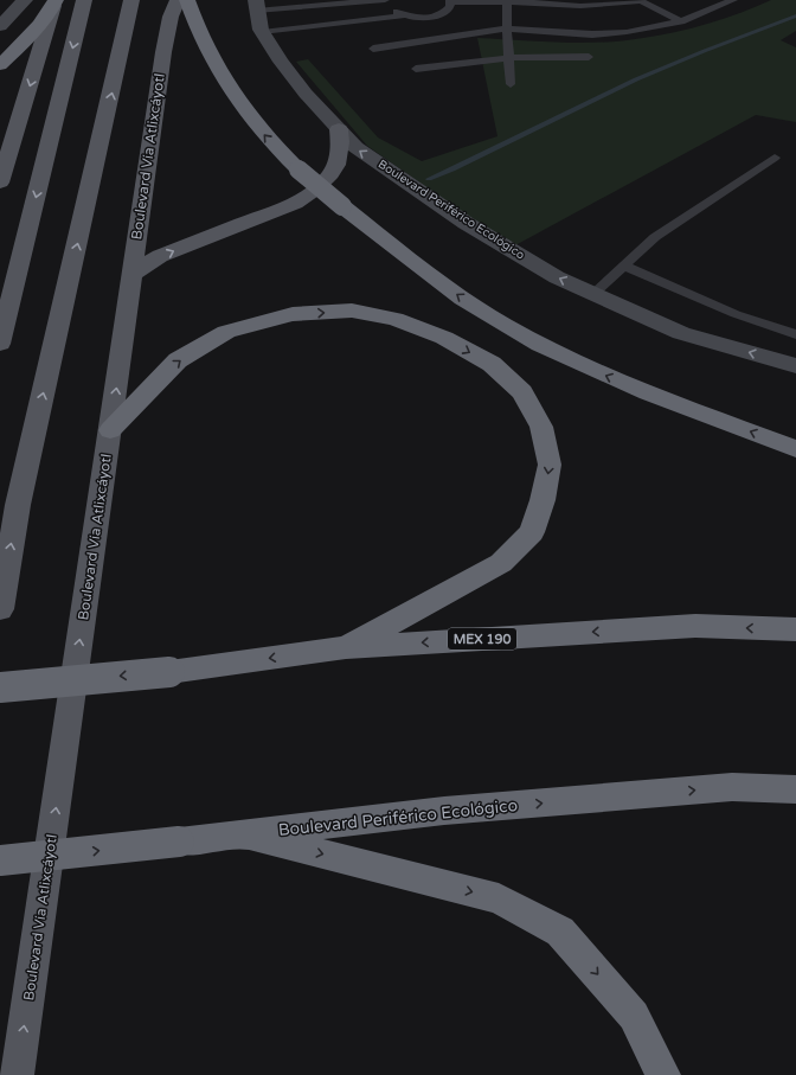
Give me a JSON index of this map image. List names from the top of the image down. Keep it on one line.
{"streets":{"highway":["Boulevard Periférico Ecológico","MEX 190"],"main road":["Boulevard Vía Atlixcáyotl"]}}
